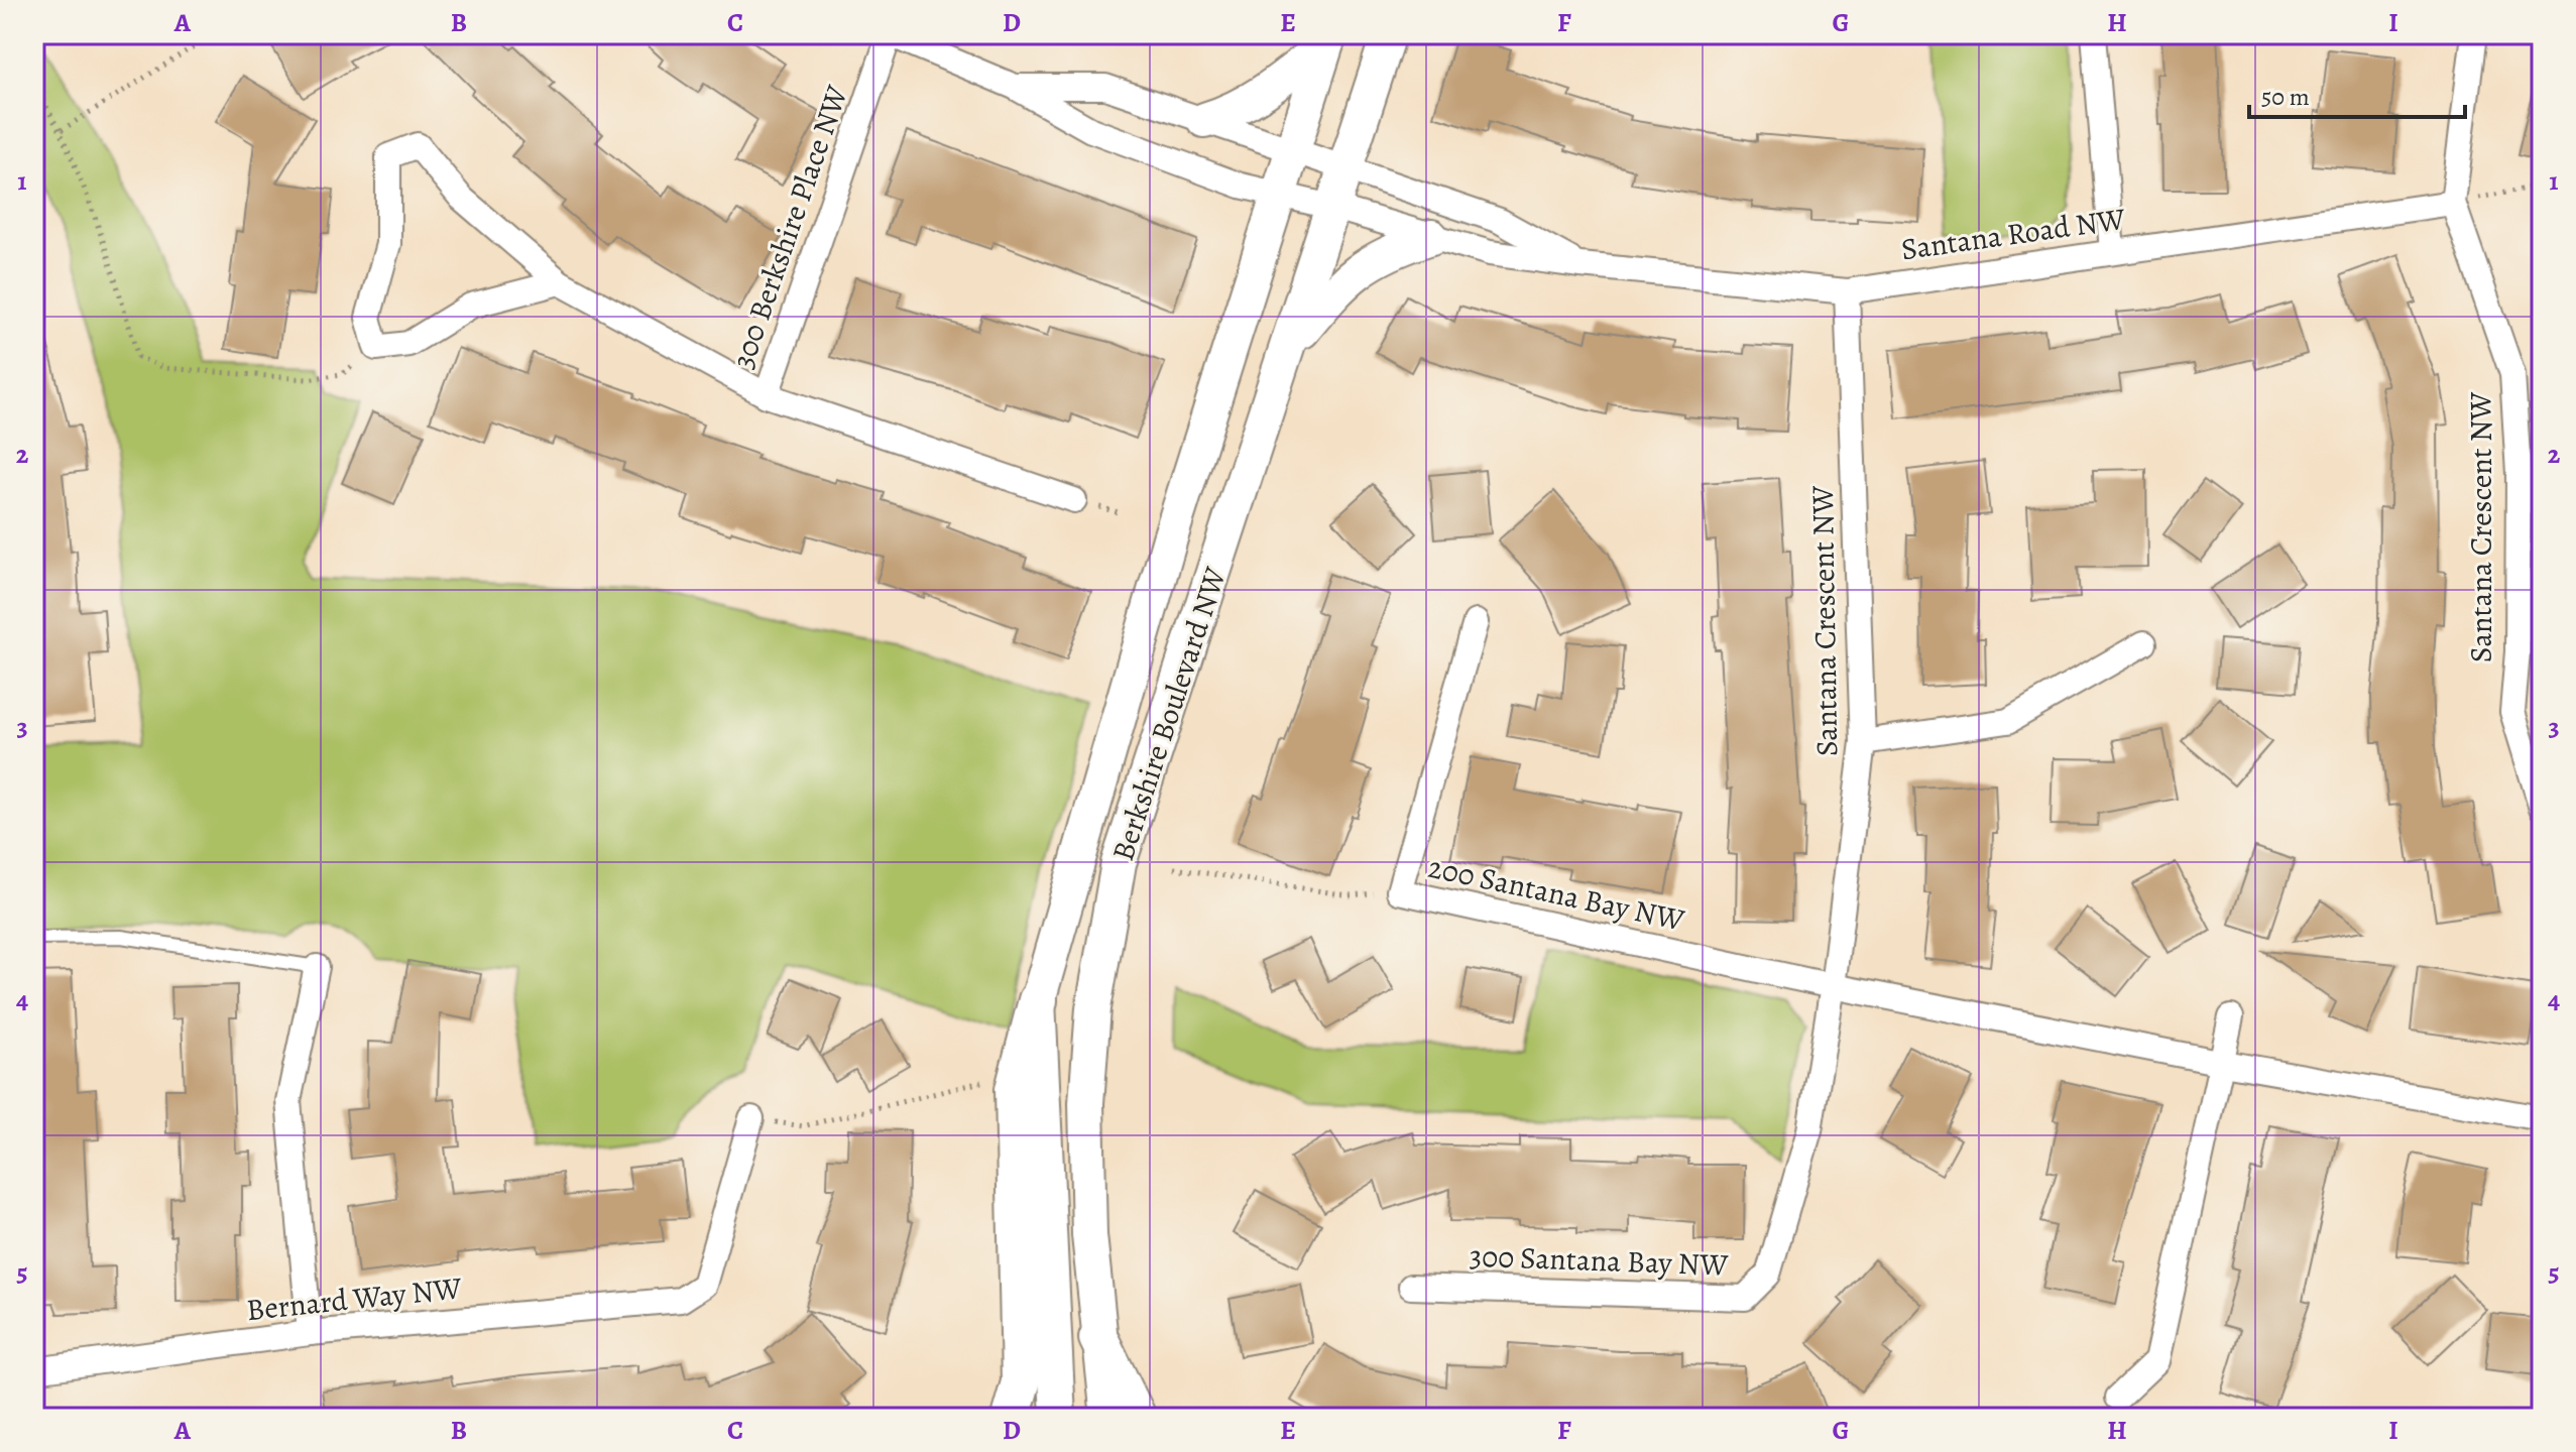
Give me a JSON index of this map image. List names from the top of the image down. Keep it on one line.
{"streets":{"main road":["Berkshire Boulevard NW"],"street":["300 Berkshire Place NW","Santana Road NW","Santana Crescent NW","200 Santana Bay NW","300 Santana Bay NW","Bernard Way NW"]},"crossings":[["300 Berkshire Place NW","Santana Road NW"],["Santana Road NW","Santana Crescent NW"],["Santana Road NW","Berkshire Boulevard NW"],["Santana Crescent NW","200 Santana Bay NW"],["Santana Crescent NW","300 Santana Bay NW"],["200 Santana Bay NW","300 Santana Bay NW"]],"scale_bar":"50 m","grid":{"columns":["A","B","C","D","E","F","G","H","I"],"rows":["1","2","3","4","5"]}}
